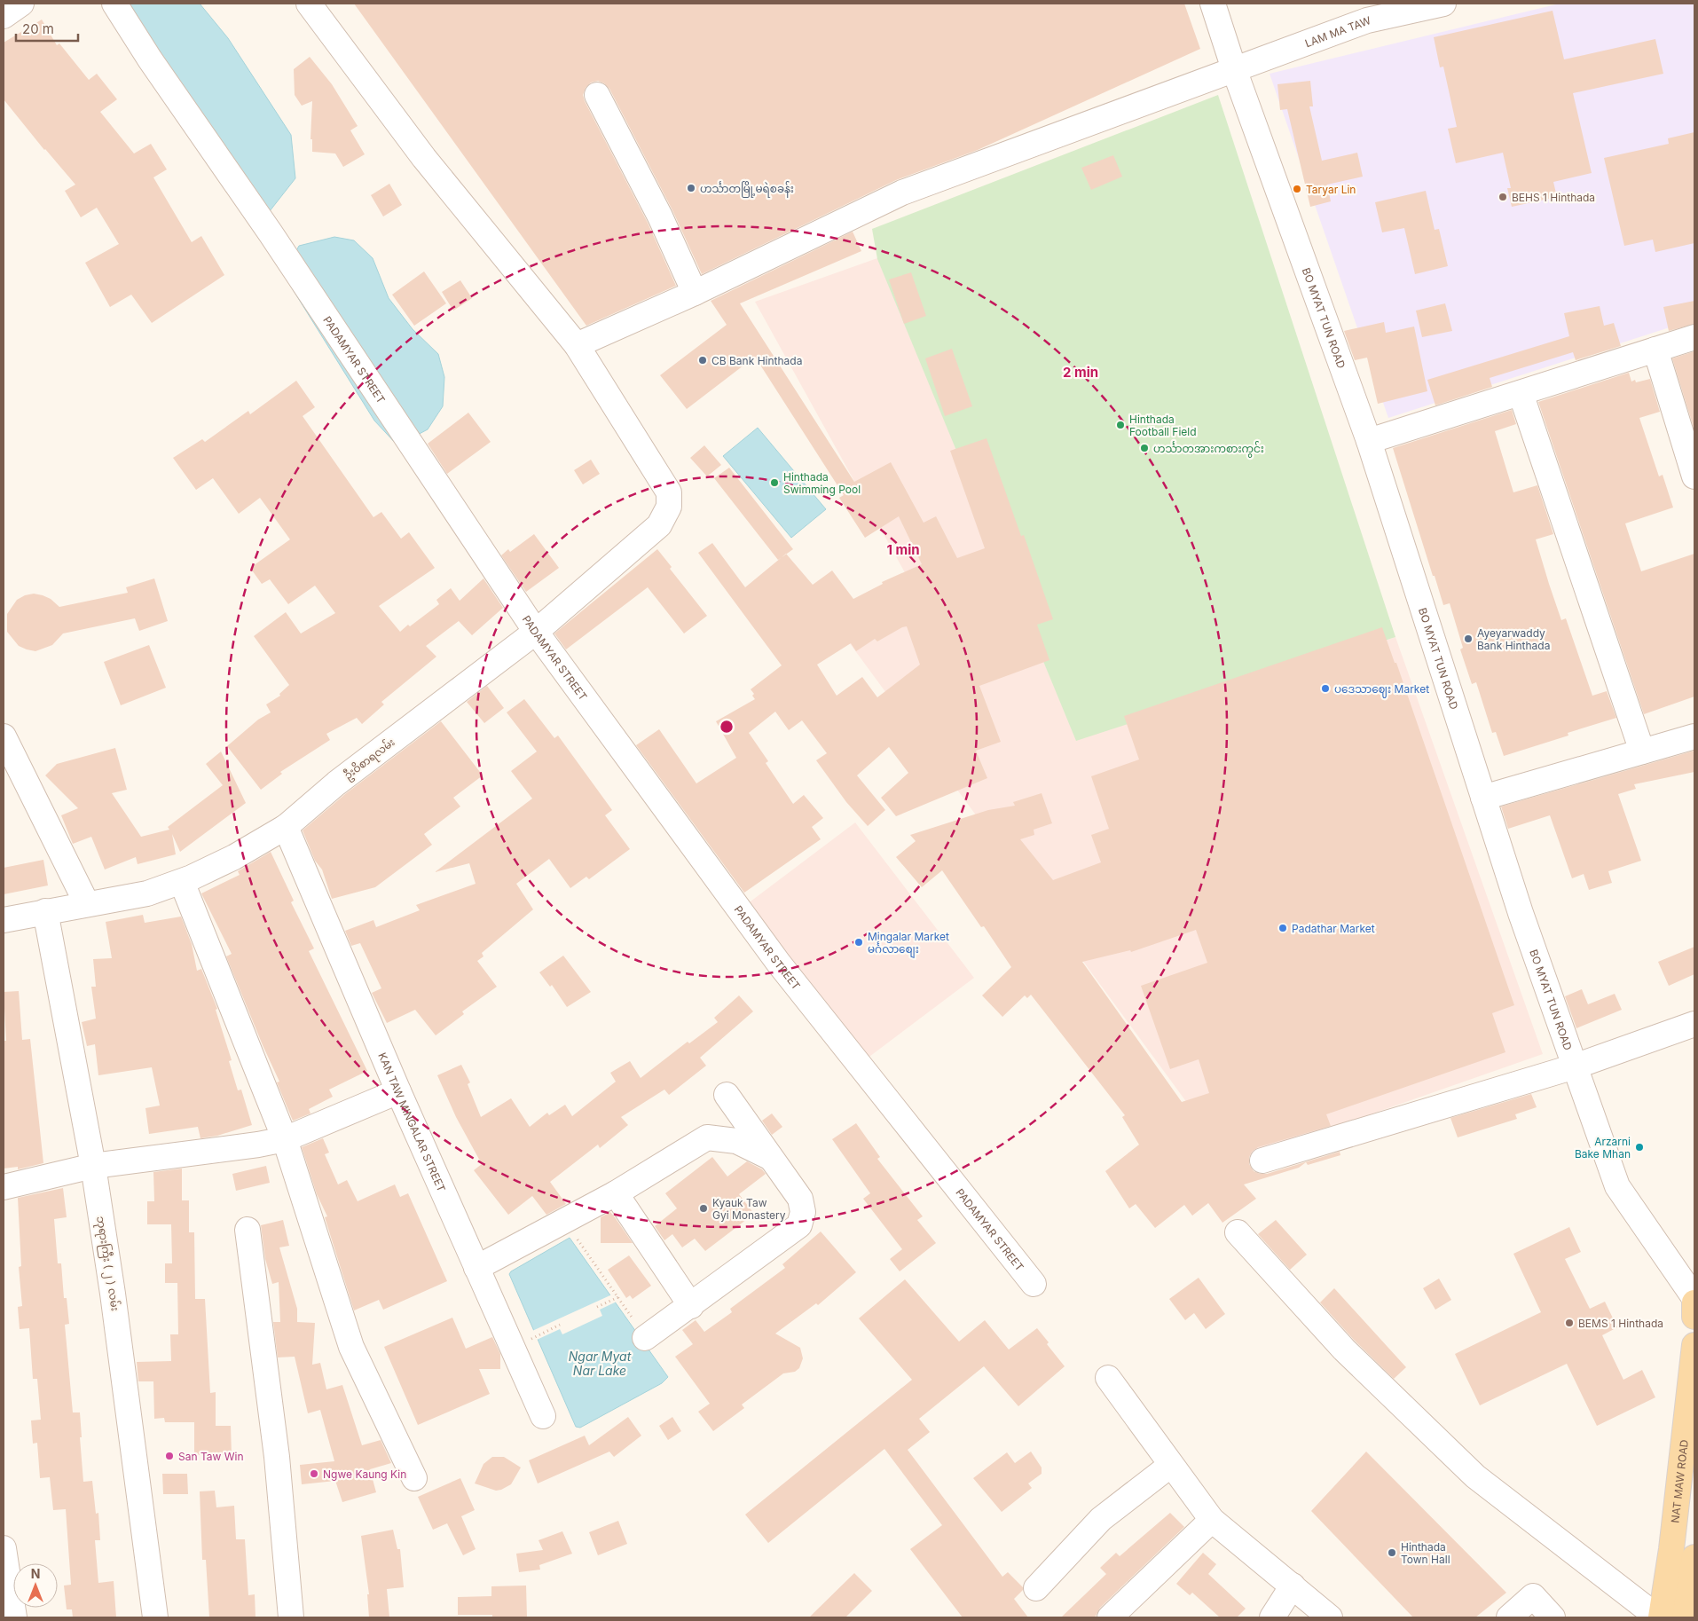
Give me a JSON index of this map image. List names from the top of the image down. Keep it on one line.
{"streets":{"main road":["NAT MAW ROAD"],"street":["LAM MA TAW","BO MYAT TUN ROAD","PADAMYAR STREET","ဦးဝိစာရလမ်း","KAN TAW MINGALAR STREET","ဘုရားကြီး ( ၂ ) လမ်း"]},"crossings":[["LAM MA TAW","BO MYAT TUN ROAD"],["LAM MA TAW","ဦးဝိစာရလမ်း"],["PADAMYAR STREET","ဦးဝိစာရလမ်း"],["ဦးဝိစာရလမ်း","KAN TAW MINGALAR STREET"],["ဦးဝိစာရလမ်း","ဘုရားကြီး ( ၂ ) လမ်း"]],"water":["Ngar Myat Nar Lake"],"places":["ဟင်္သာတမြို့မရဲစခန်း","Taryar Lin","BEHS 1 Hinthada","CB Bank Hinthada","Hinthada Football Field","ဟင်္သာတအားကစားကွင်း","Hinthada Swimming Pool","Ayeyarwaddy Bank Hinthada","ပဒေသာဈေး Market","Padathar Market","Mingalar Market မင်္ဂလာစျေး","Arzarni Bake Mhan","Kyauk Taw Gyi Monastery","BEMS 1 Hinthada","San Taw Win","Ngwe Kaung Kin","Hinthada Town Hall"],"scale_bar":"20 m","north":"top","rings":["2 min","1 min"]}
